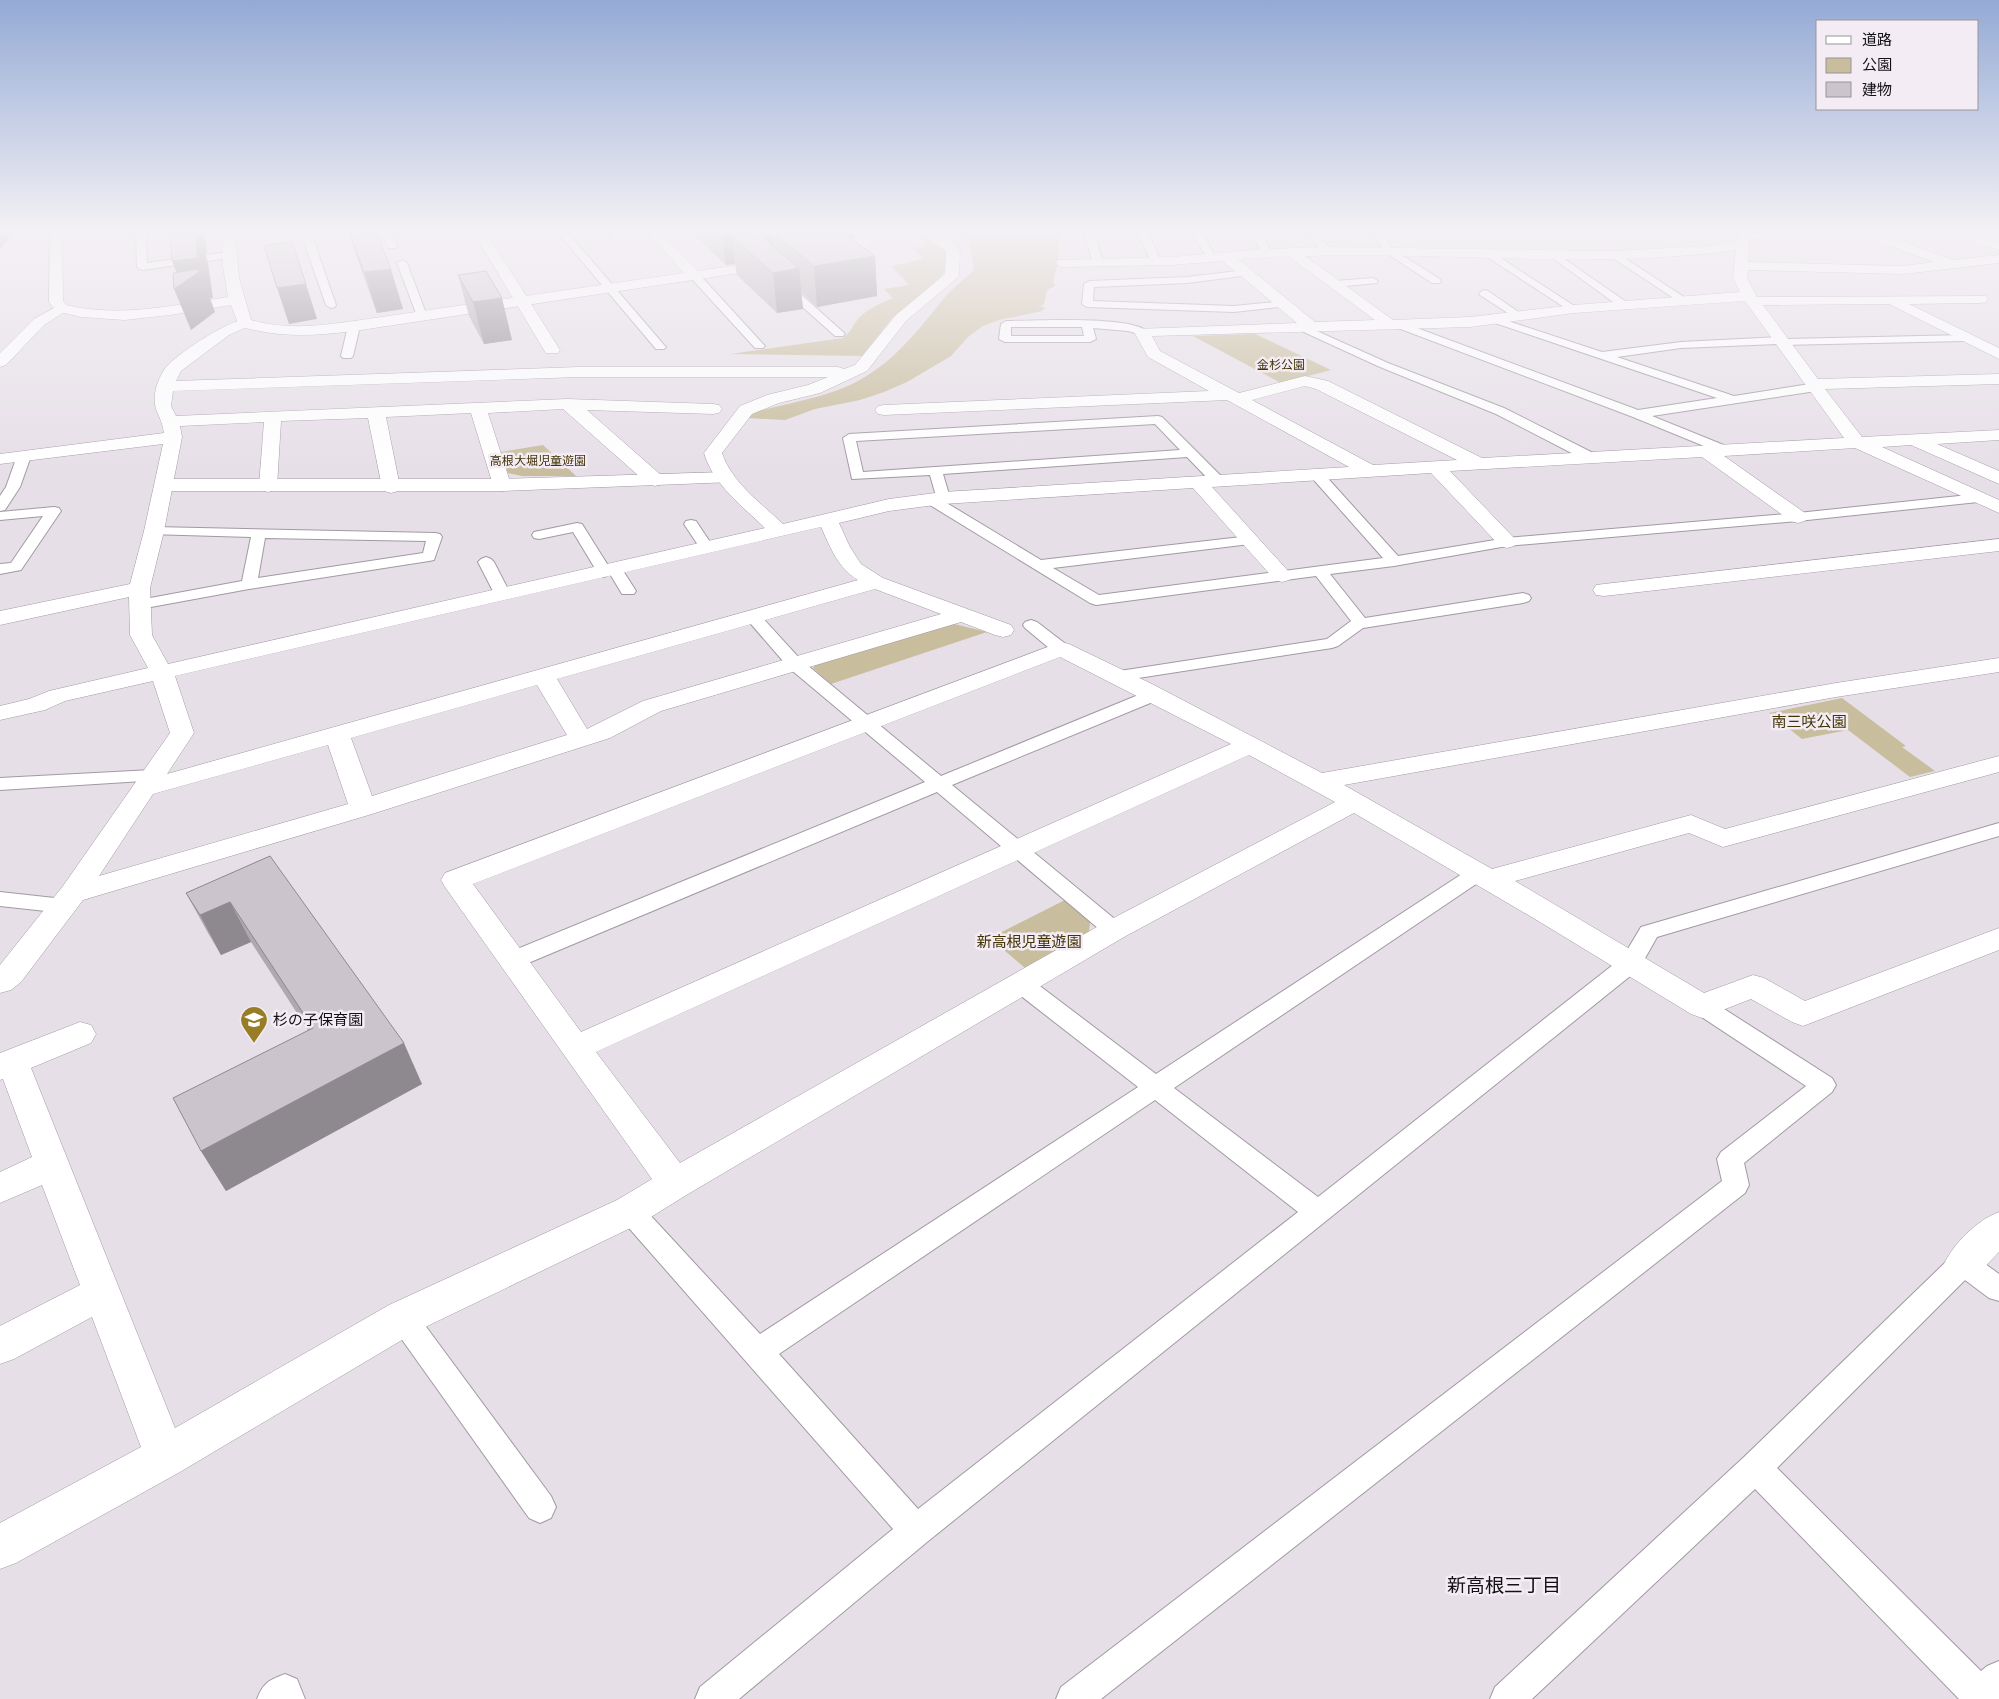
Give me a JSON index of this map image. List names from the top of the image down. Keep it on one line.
{"districts":["新高根三丁目"],"parks":["金杉公園","高根大堀児童遊園","南三咲公園","新高根児童遊園"],"places":{"school or university":["杉の子保育園"]},"legend":["道路","公園","建物"]}
